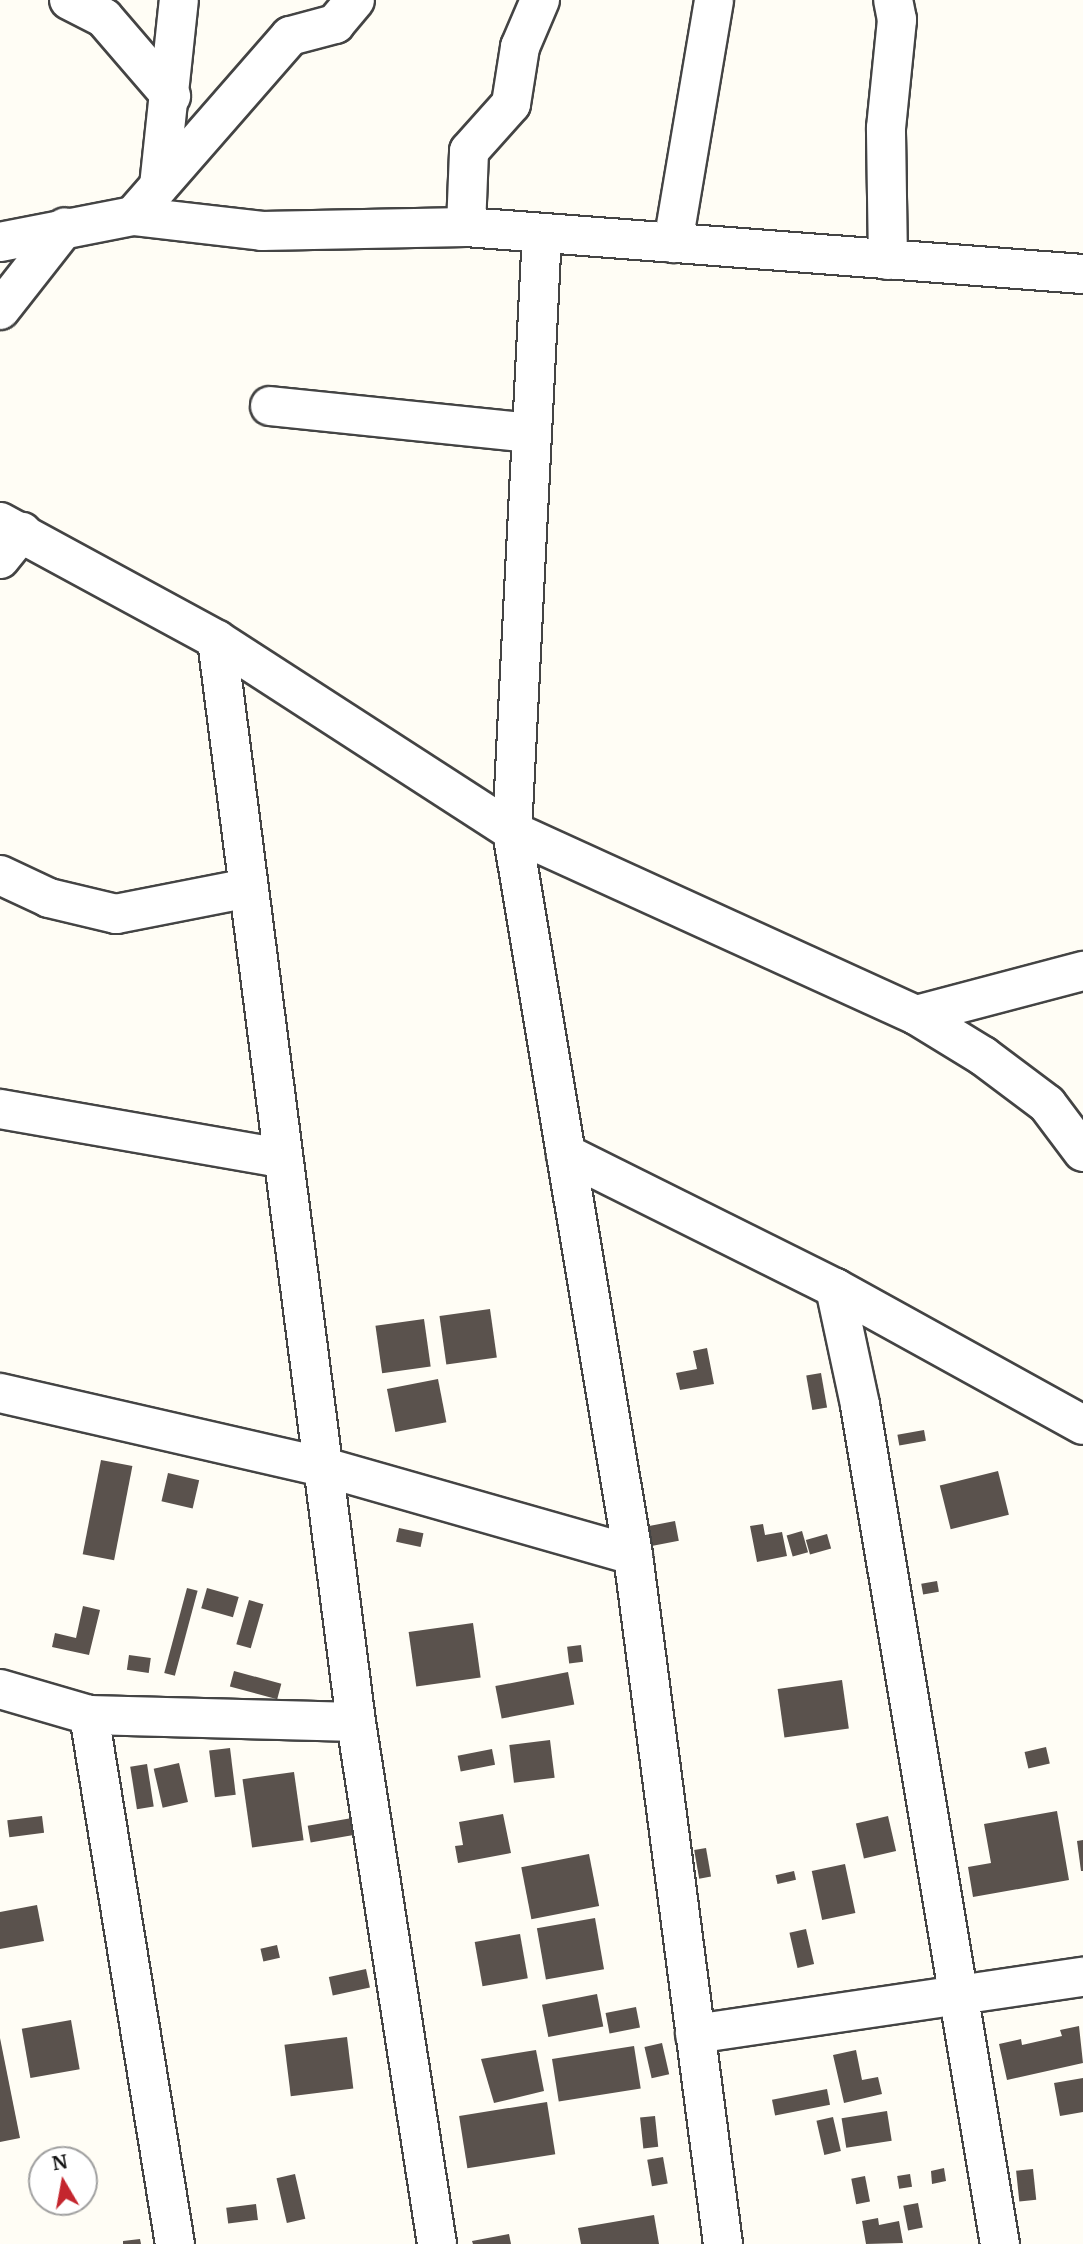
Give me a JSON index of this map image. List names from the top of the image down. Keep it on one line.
{"north":"top"}
